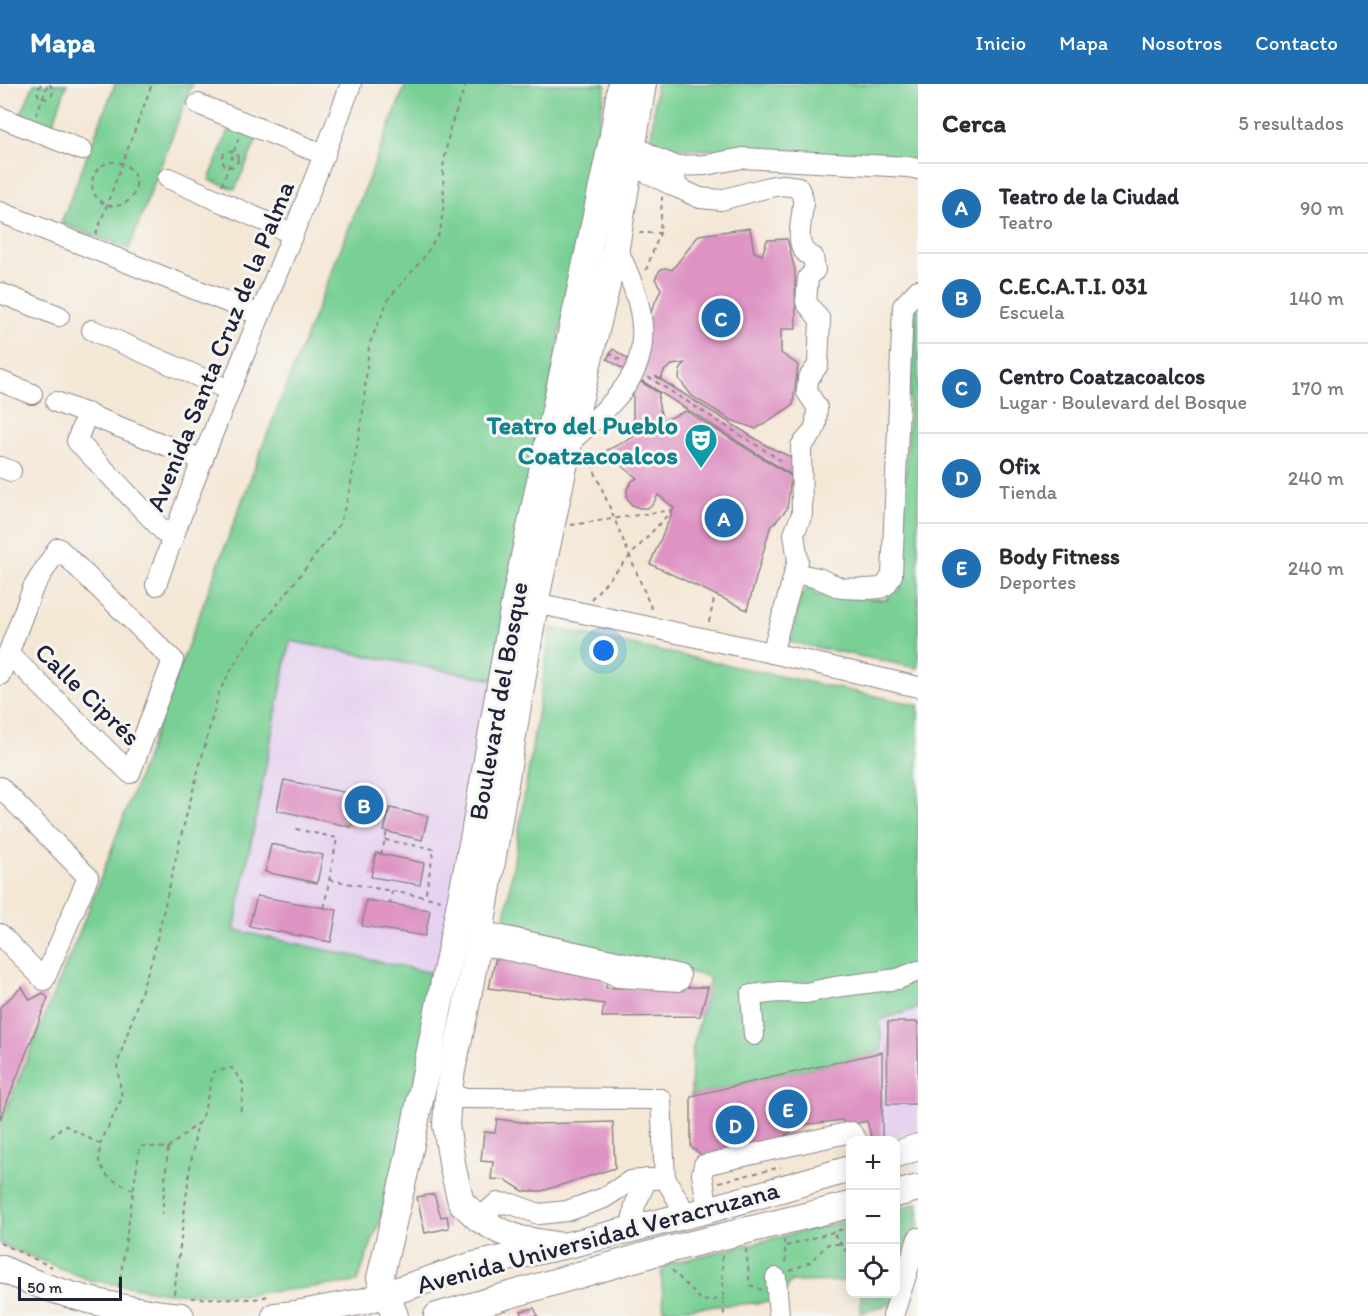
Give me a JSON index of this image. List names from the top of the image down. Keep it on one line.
{"streets":{"main road":["Boulevard del Bosque","Avenida Universidad Veracruzana"],"street":["Avenida Santa Cruz de la Palma","Calle Ciprés"]},"crossings":[["Boulevard del Bosque","Avenida Universidad Veracruzana"]],"places":{"theatre":["Teatro del Pueblo Coatzacoalcos"]},"scale_bar":"50 m","page":{"header":"Mapa","nav":["Inicio","Mapa","Nosotros","Contacto"],"heading":["Cerca","5 resultados"],"list":[{"mark":"A","name":"Teatro de la Ciudad","note":"Teatro","value":"90 m"},{"mark":"B","name":"C.E.C.A.T.I. 031","note":"Escuela","value":"140 m"},{"mark":"C","name":"Centro Coatzacoalcos","note":"Lugar · Boulevard del Bosque","value":"170 m"},{"mark":"D","name":"Ofix","note":"Tienda","value":"240 m"},{"mark":"E","name":"Body Fitness","note":"Deportes","value":"240 m"}],"pins":["C","A","B","E","D"],"map_buttons":["+","−"],"scale":"50 m"}}
